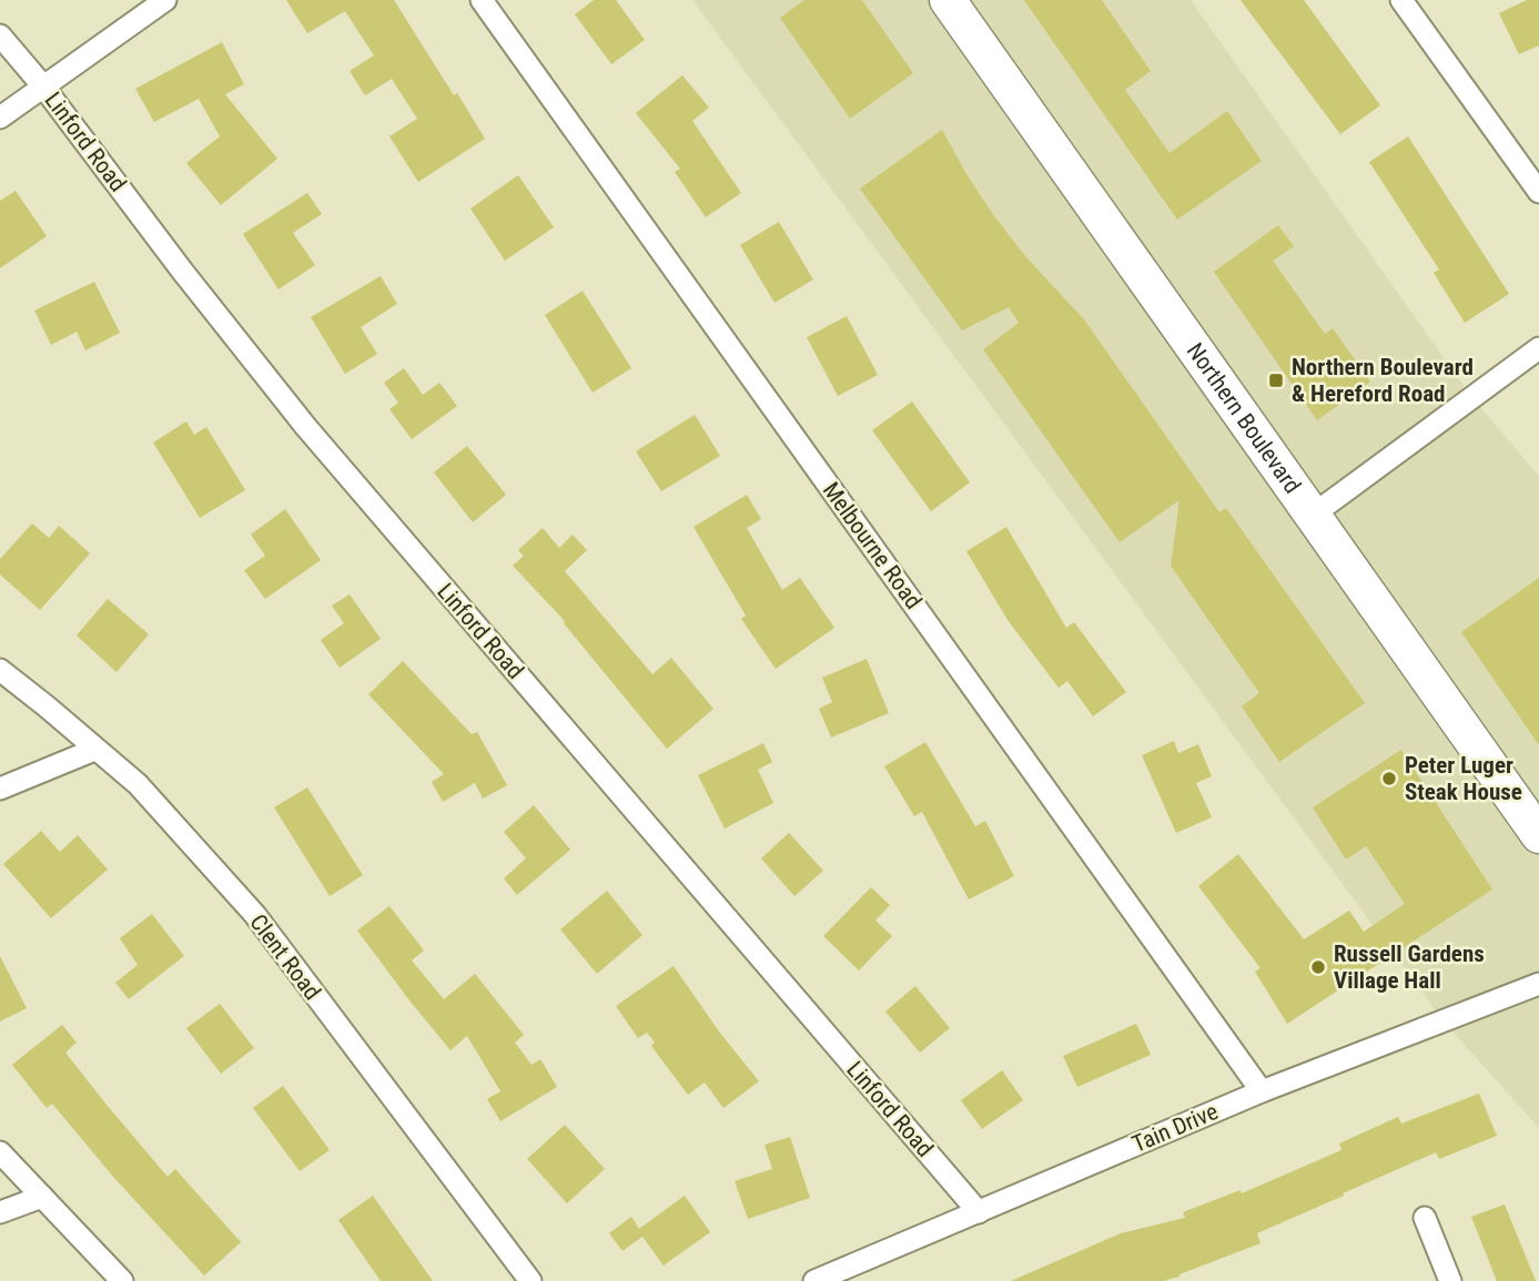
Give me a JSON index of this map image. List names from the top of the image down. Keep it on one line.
{"streets":{"main road":["Northern Boulevard"],"street":["Linford Road","Melbourne Road","Clent Road","Tain Drive"]},"crossings":[["Linford Road","Tain Drive"],["Melbourne Road","Tain Drive"]],"places":{"transit":["Northern Boulevard & Hereford Road"],"other":["Peter Luger Steak House","Russell Gardens Village Hall"]}}
